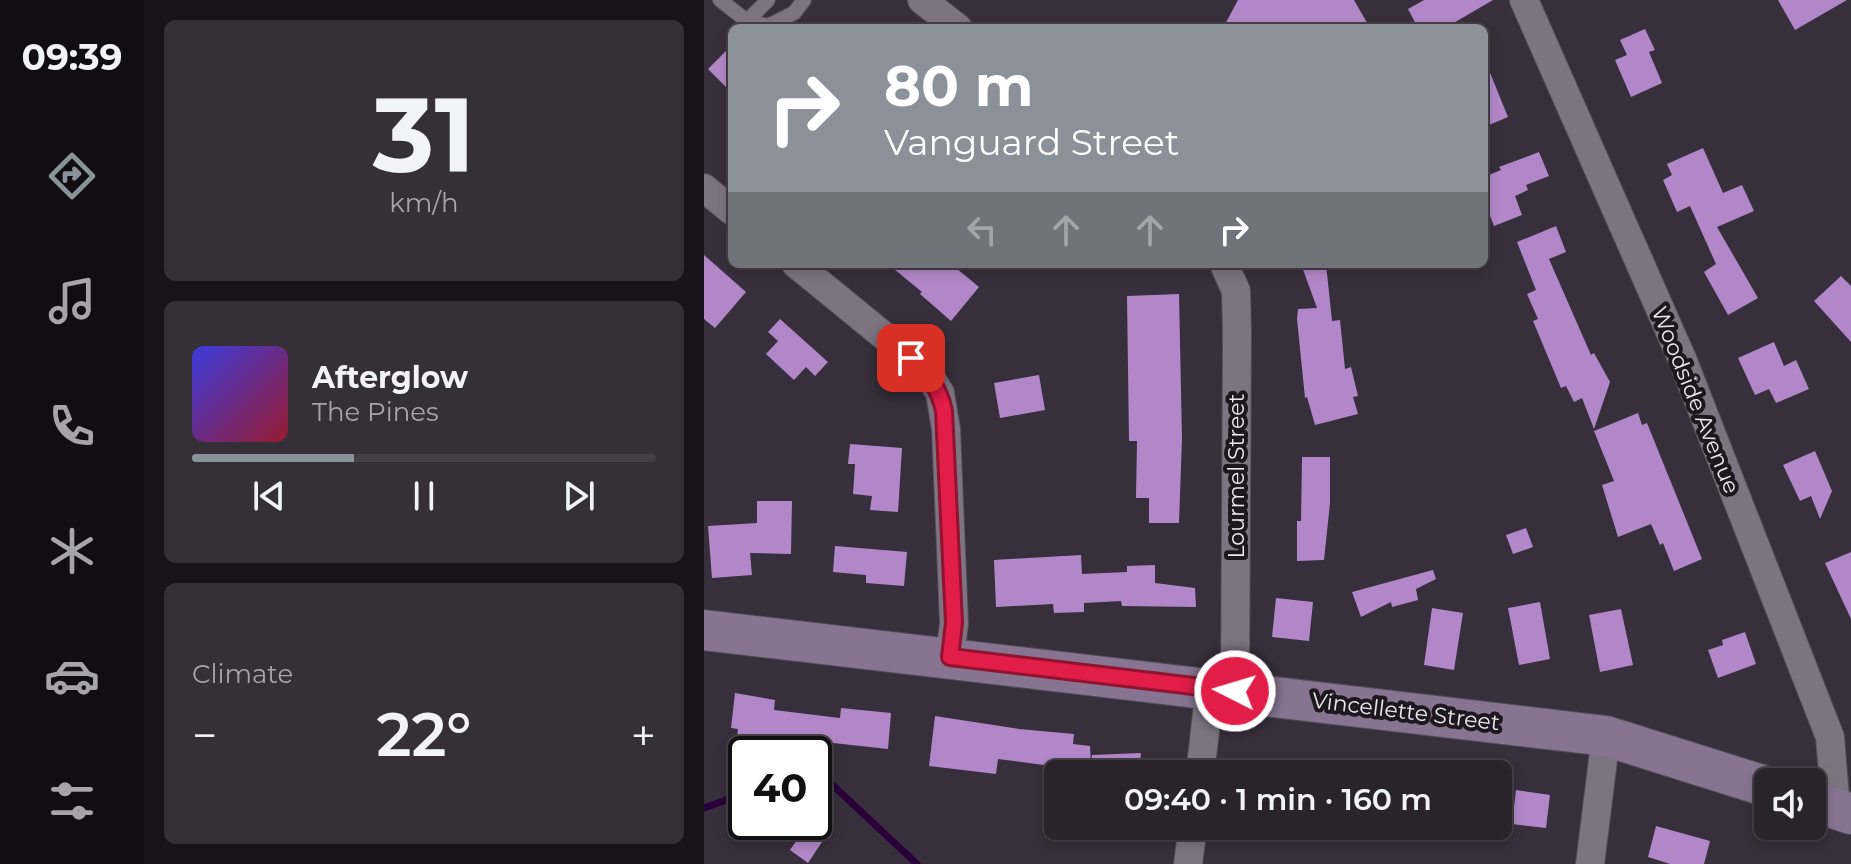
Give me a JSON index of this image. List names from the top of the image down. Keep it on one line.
{"streets":{"street":["Woodside Avenue","Lourmel Street","Vincellette Street"]},"crossings":[["Lourmel Street","Vincellette Street"]],"page":{"tabs":"09:39","tile":[["31","km/h"],"Climate"],"turn":["80 m","Vanguard Street"],"song":["Afterglow","The Pines"],"heat":["−","22°","+"],"limit":"40","trip":"09:40 · 1 min · 160 m"}}
